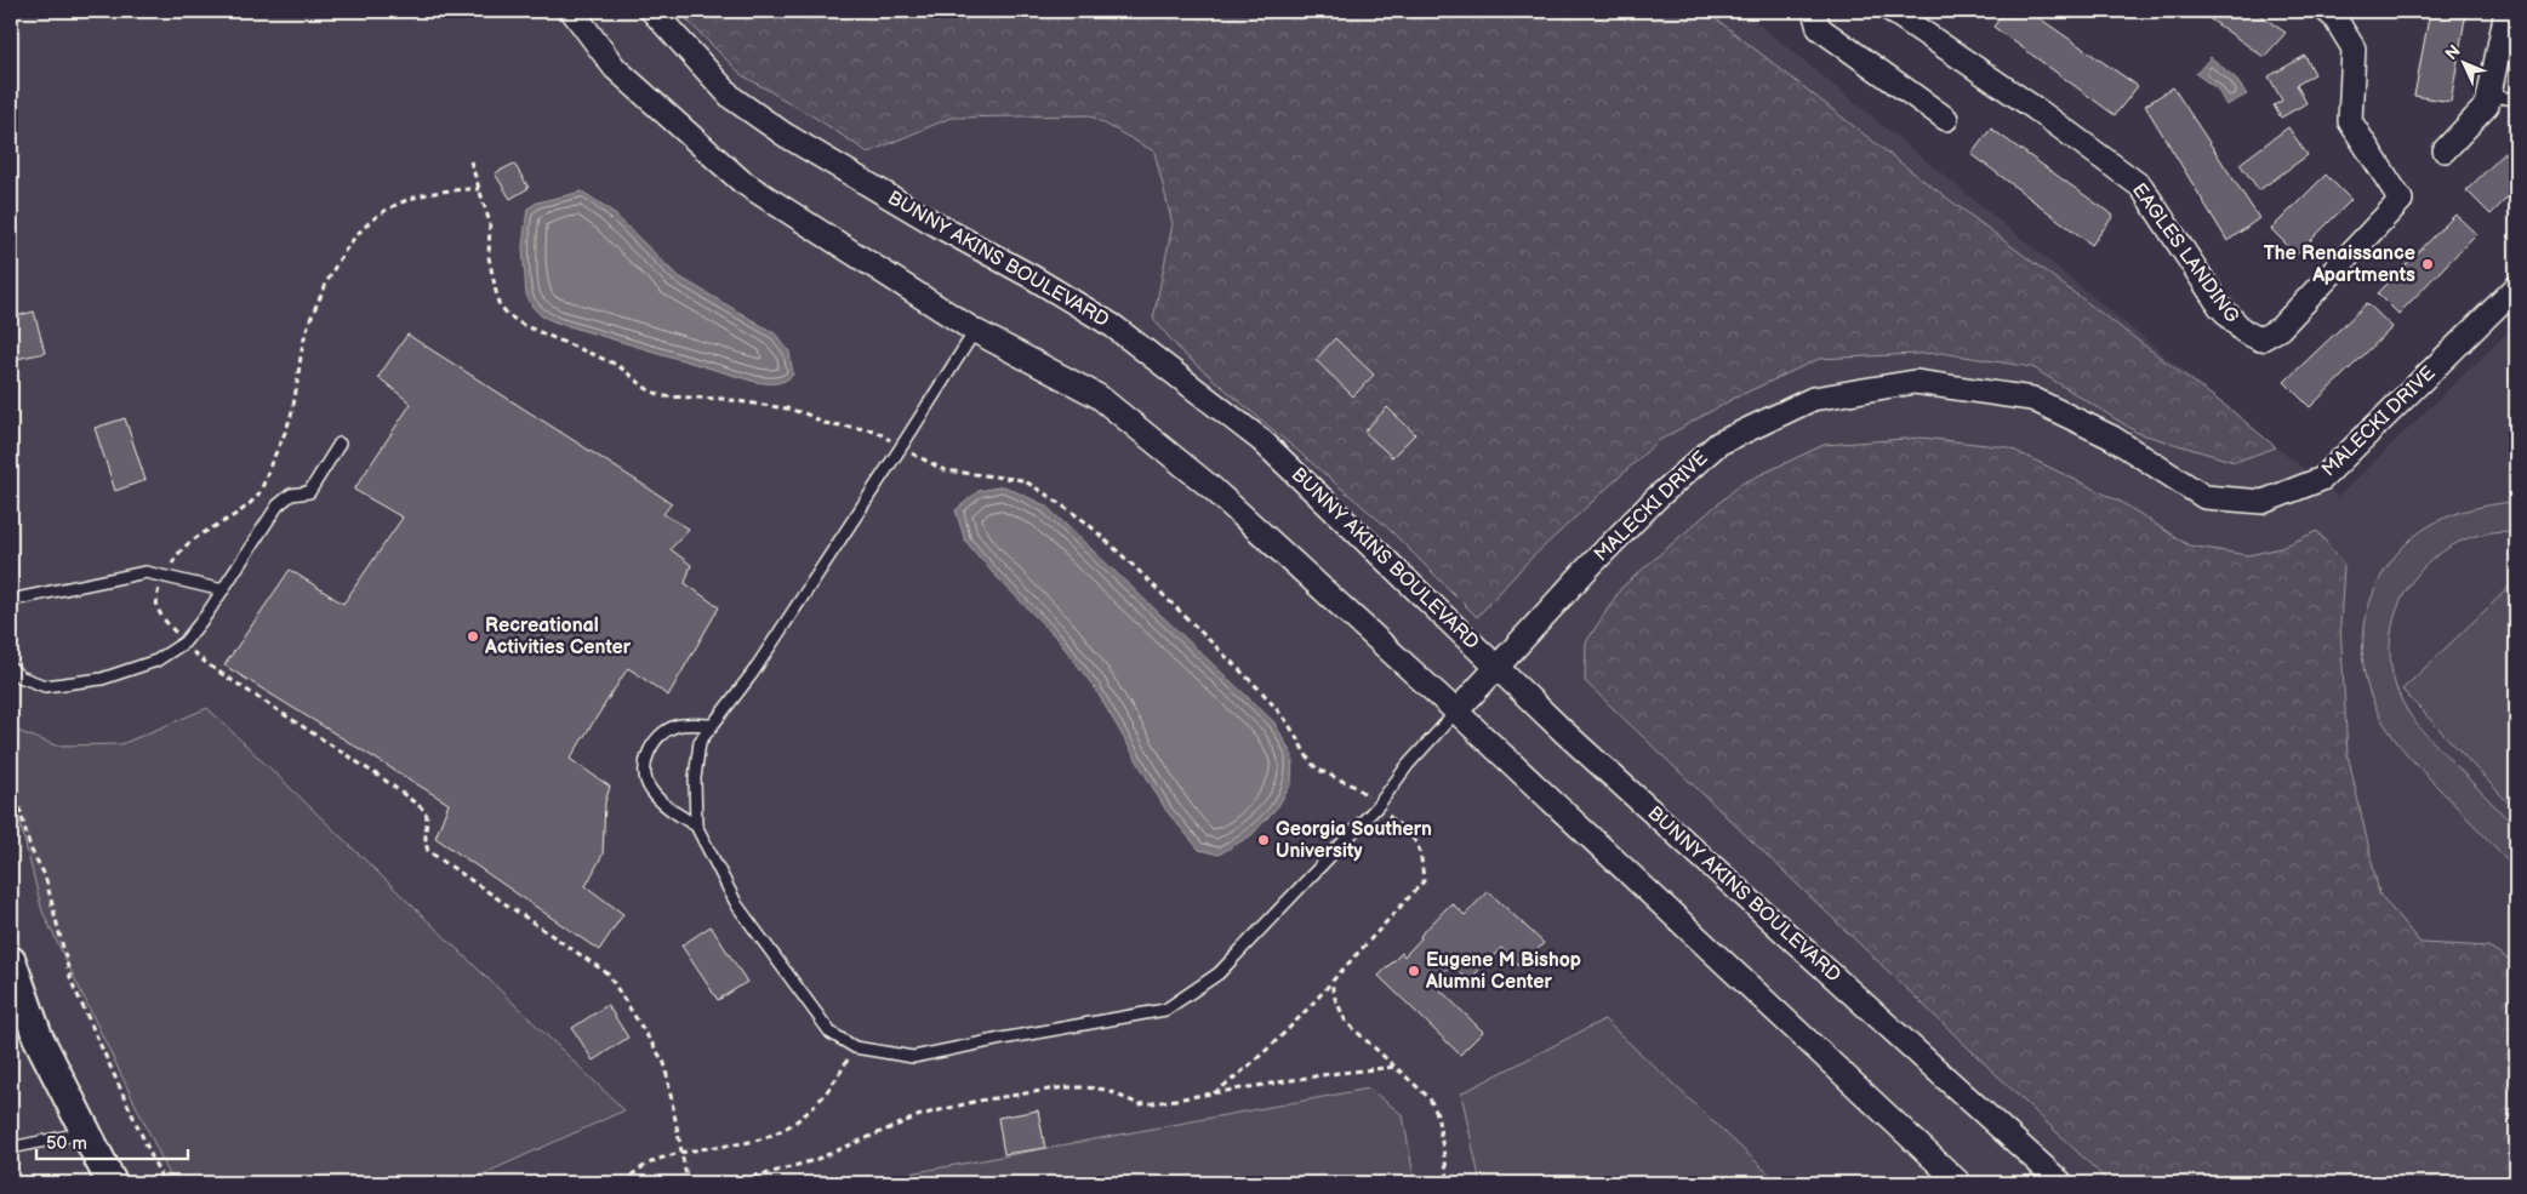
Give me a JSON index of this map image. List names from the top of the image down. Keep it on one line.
{"streets":{"street":["EAGLES LANDING","BUNNY AKINS BOULEVARD","MALECKI DRIVE"]},"crossings":[["BUNNY AKINS BOULEVARD","MALECKI DRIVE"]],"places":["The Renaissance Apartments","Recreational Activities Center","Georgia Southern University","Eugene M Bishop Alumni Center"],"scale_bar":"50 m","north":"top left"}
